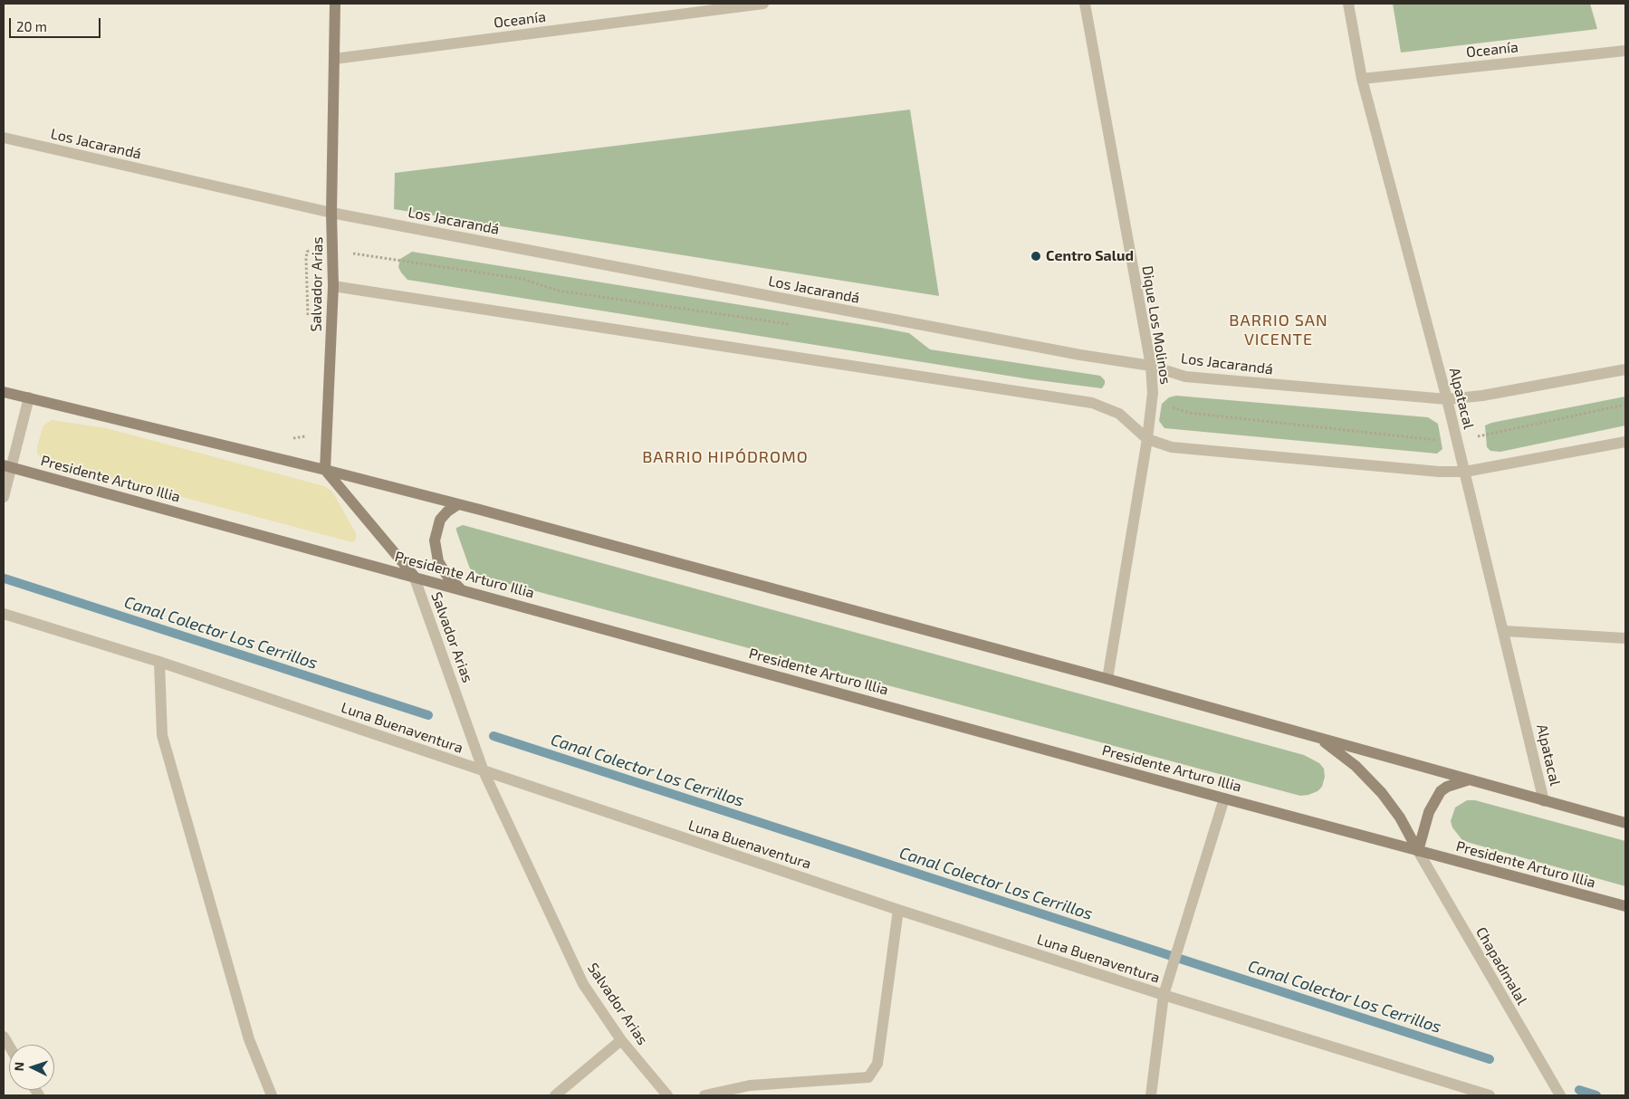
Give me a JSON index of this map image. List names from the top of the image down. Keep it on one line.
{"streets":{"street":["Oceanía","Los Jacarandá","Salvador Arias","Dique Los Molinos","Alpatacal","Presidente Arturo Illia","Luna Buenaventura","Chapadmalal"]},"crossings":[["Oceanía","Salvador Arias"],["Oceanía","Alpatacal"],["Los Jacarandá","Salvador Arias"],["Los Jacarandá","Dique Los Molinos"],["Los Jacarandá","Alpatacal"],["Salvador Arias","Presidente Arturo Illia"],["Salvador Arias","Luna Buenaventura"],["Presidente Arturo Illia","Chapadmalal"]],"districts":["BARRIO SAN VICENTE","BARRIO HIPÓDROMO"],"water":["Canal Colector Los Cerrillos"],"places":["Centro Salud"],"scale_bar":"20 m","north":"left"}
